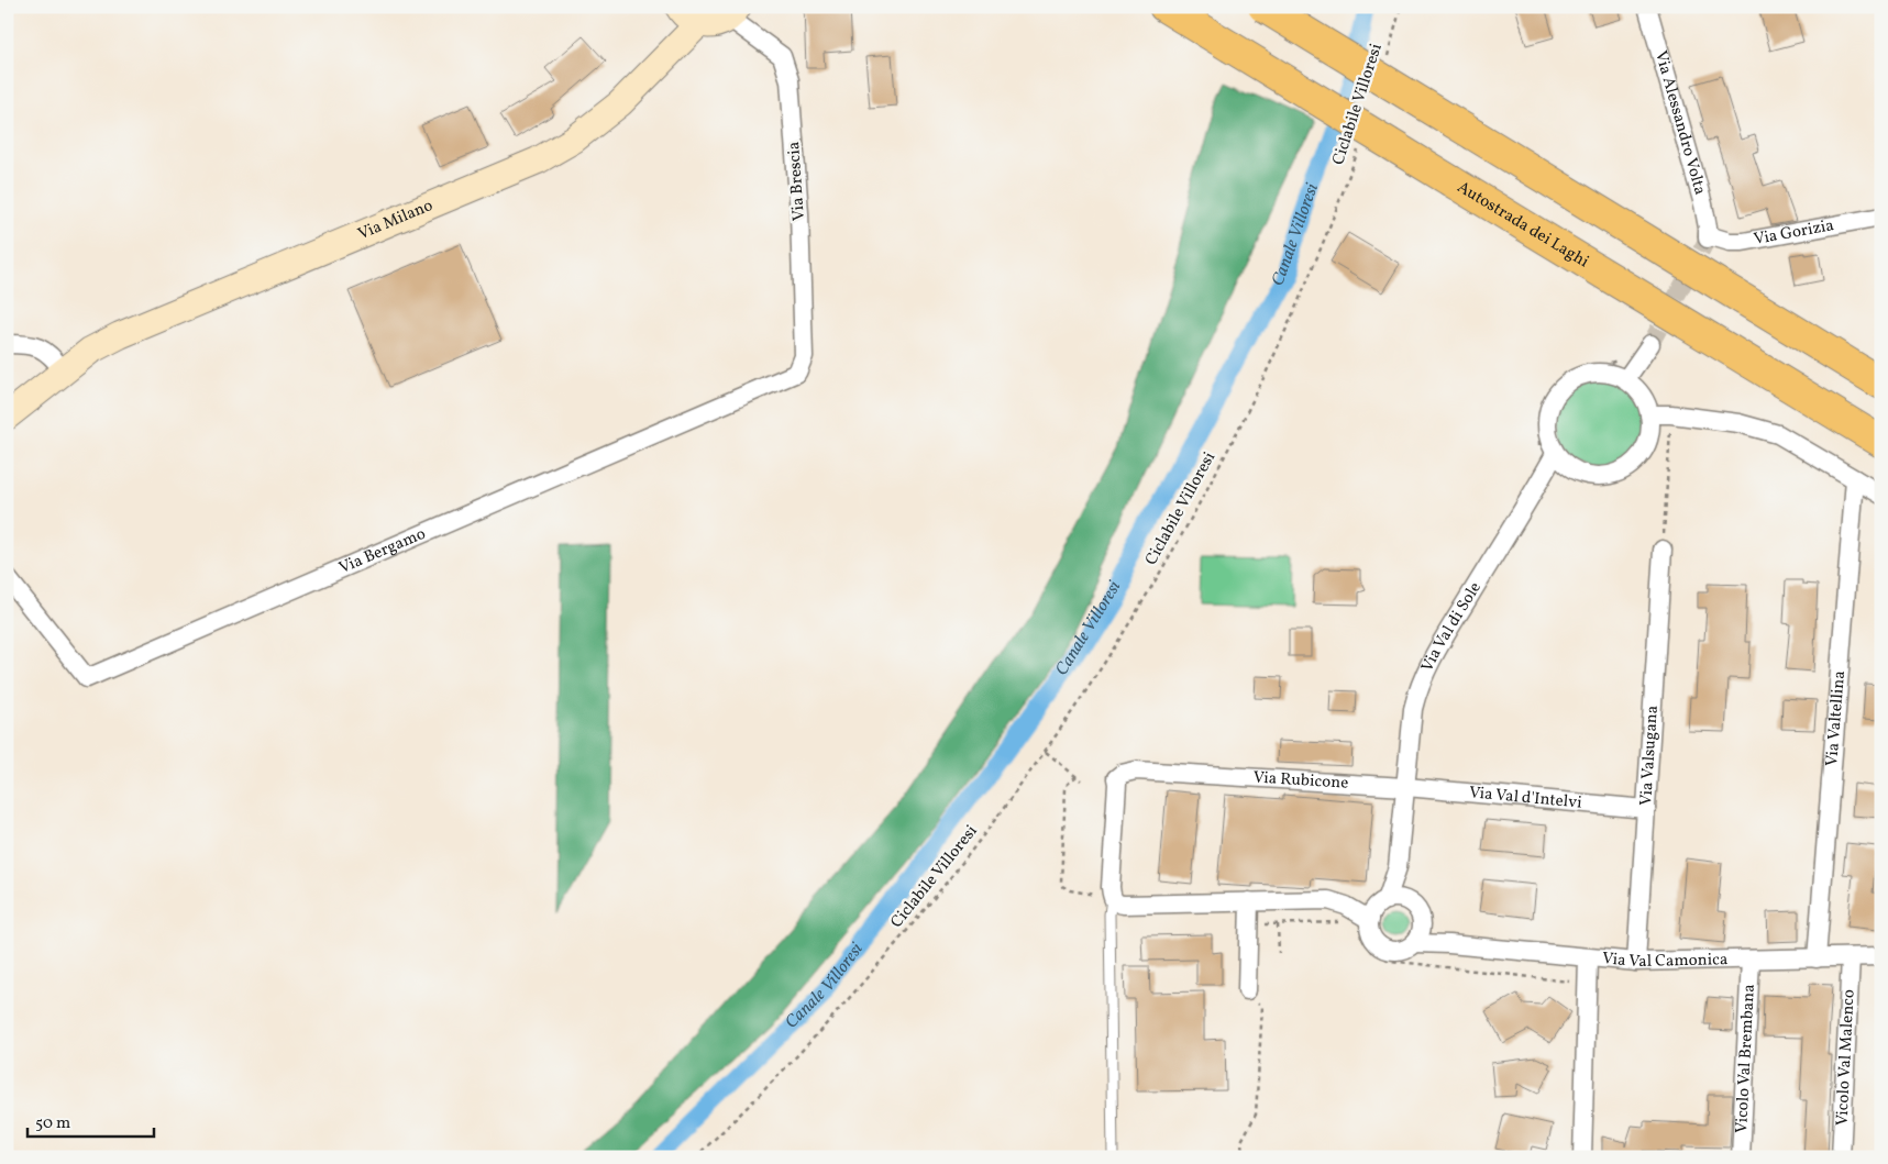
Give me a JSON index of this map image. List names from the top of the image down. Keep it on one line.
{"streets":{"highway":["Autostrada dei Laghi"],"street":["Via Alessandro Volta","Via Brescia","Via Milano","Via Gorizia","Via Bergamo","Via Val di Sole","Via Valtellina","Via Valsugana","Via Rubicone","Via Val d'Intelvi","Via Val Camonica","Vicolo Val Malenco","Vicolo Val Brembana"],"path":["Ciclabile Villoresi"]},"crossings":[["Via Alessandro Volta","Via Gorizia"],["Via Brescia","Via Bergamo"],["Via Val di Sole","Via Rubicone"],["Via Val di Sole","Via Val d'Intelvi"],["Via Valtellina","Via Val Camonica"],["Via Valsugana","Via Val d'Intelvi"],["Via Valsugana","Via Val Camonica"],["Via Rubicone","Via Val d'Intelvi"],["Via Val Camonica","Vicolo Val Malenco"],["Via Val Camonica","Vicolo Val Brembana"]],"water":["Canale Villoresi"],"scale_bar":"50 m"}
